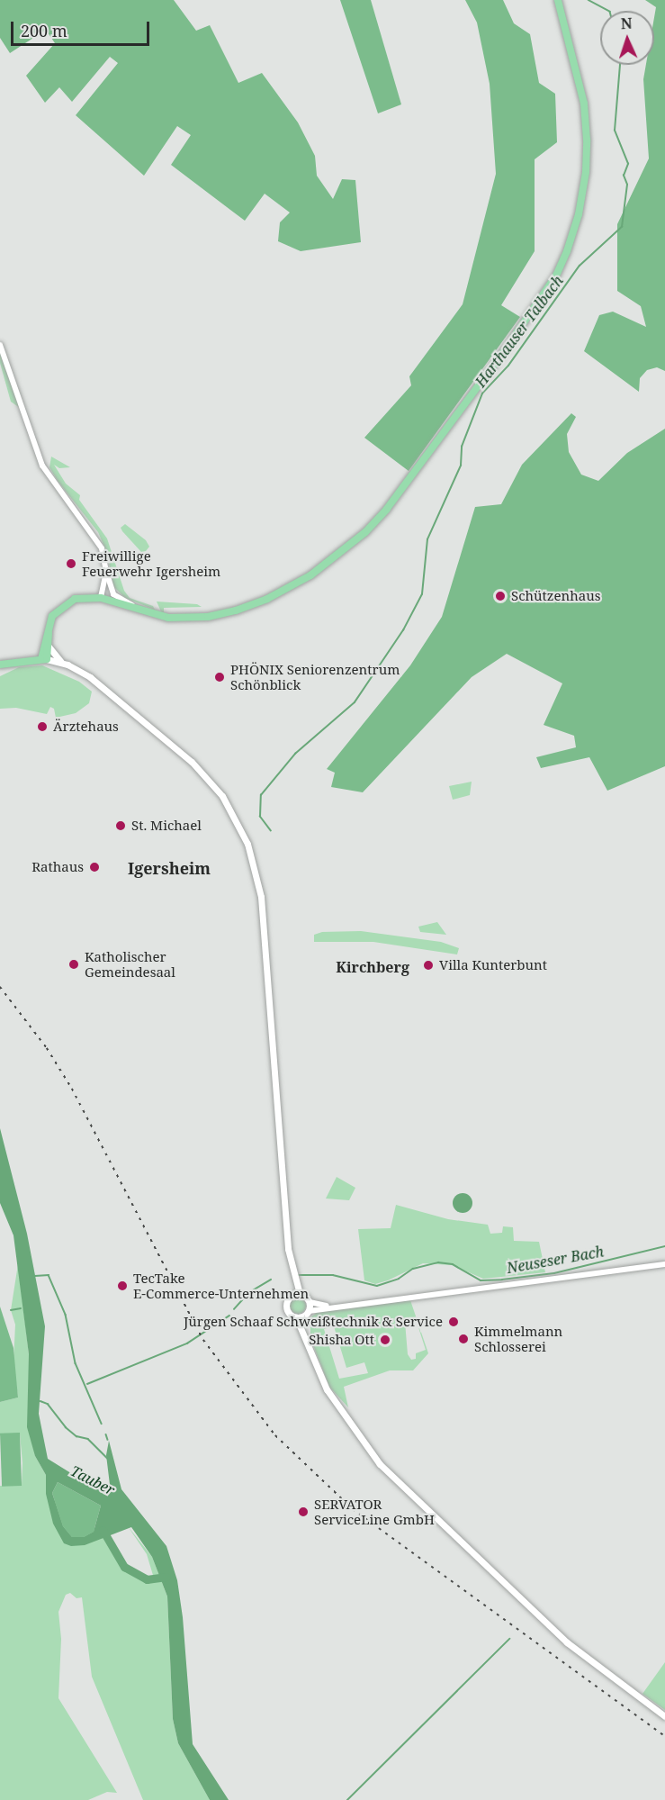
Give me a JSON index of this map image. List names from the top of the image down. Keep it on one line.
{"districts":["Igersheim","Kirchberg"],"water":["Harthauser Talbach","Neuseser Bach","Tauber"],"places":["Freiwillige Feuerwehr Igersheim","Schützenhaus","PHÖNIX Seniorenzentrum Schönblick","Ärztehaus","St. Michael","Rathaus","Katholischer Gemeindesaal","Villa Kunterbunt","TecTake E-Commerce-Unternehmen","Jürgen Schaaf Schweißtechnik & Service","Kimmelmann Schlosserei","Shisha Ott","SERVATOR ServiceLine GmbH"],"scale_bar":"200 m","north":"top"}
